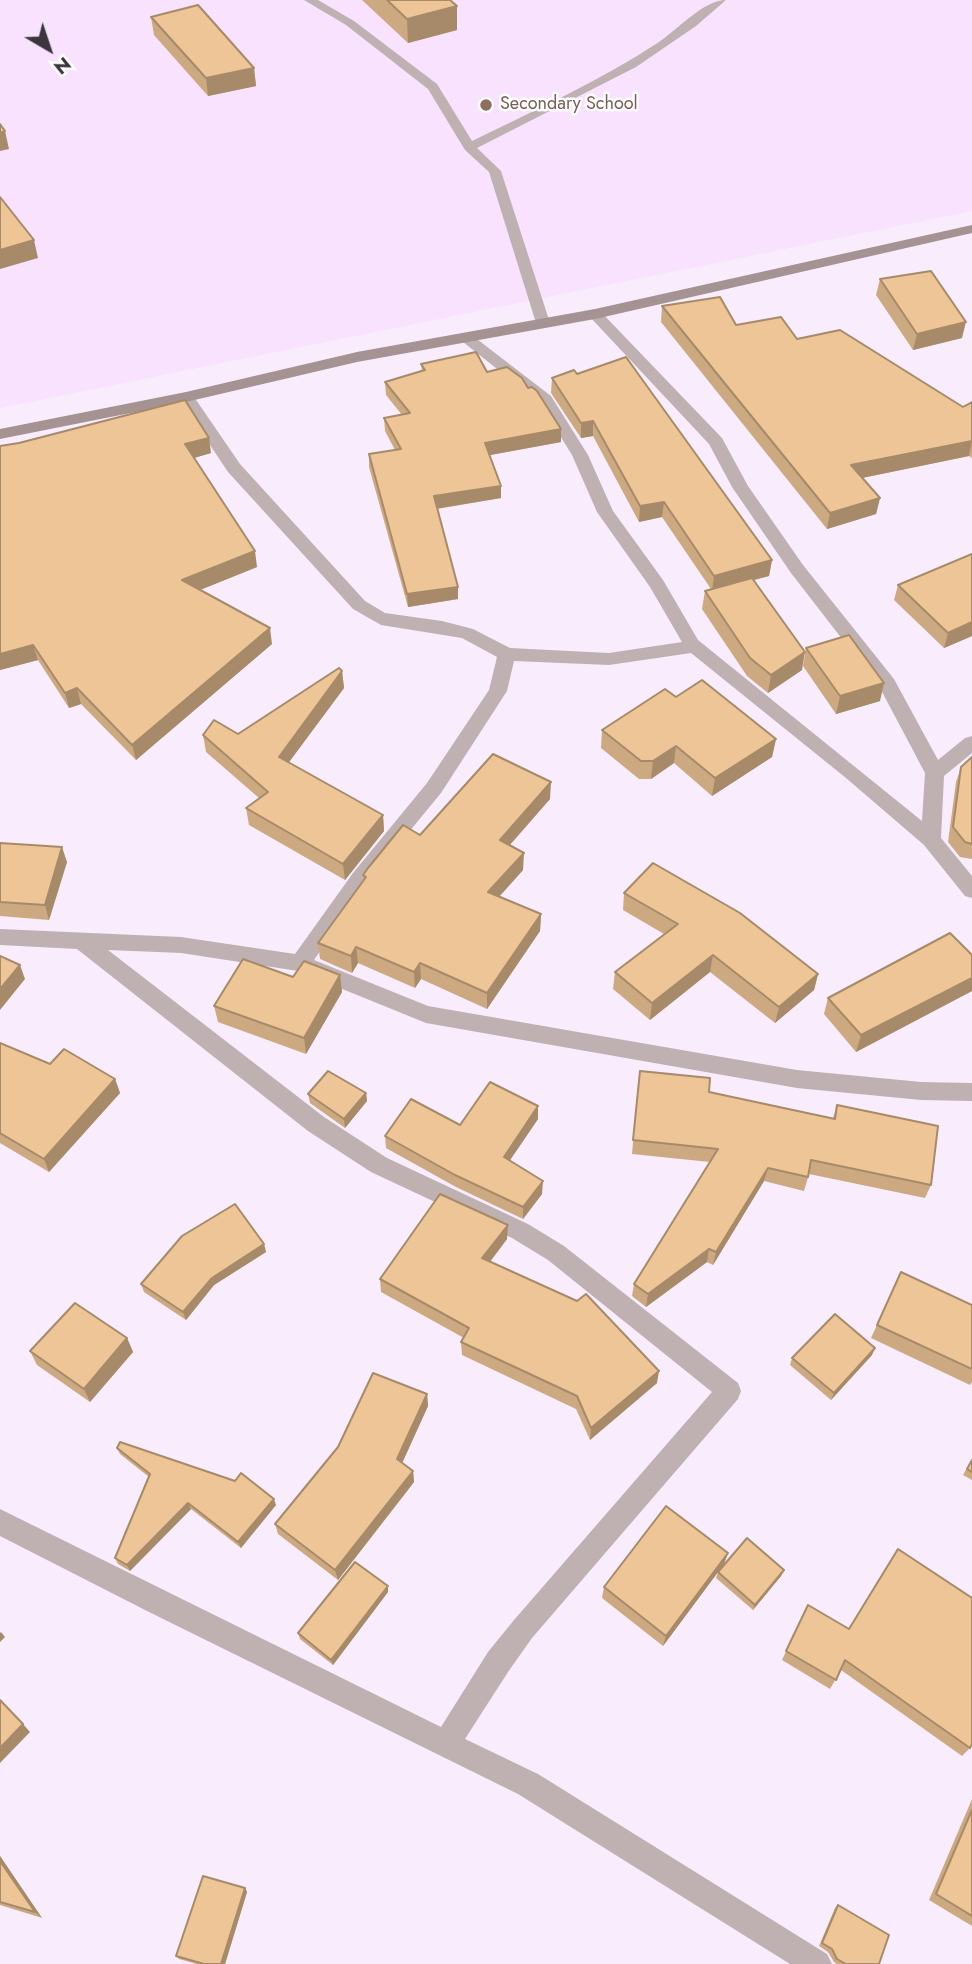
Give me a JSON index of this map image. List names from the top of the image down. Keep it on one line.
{"places":["Secondary School"],"north":"bottom right"}
